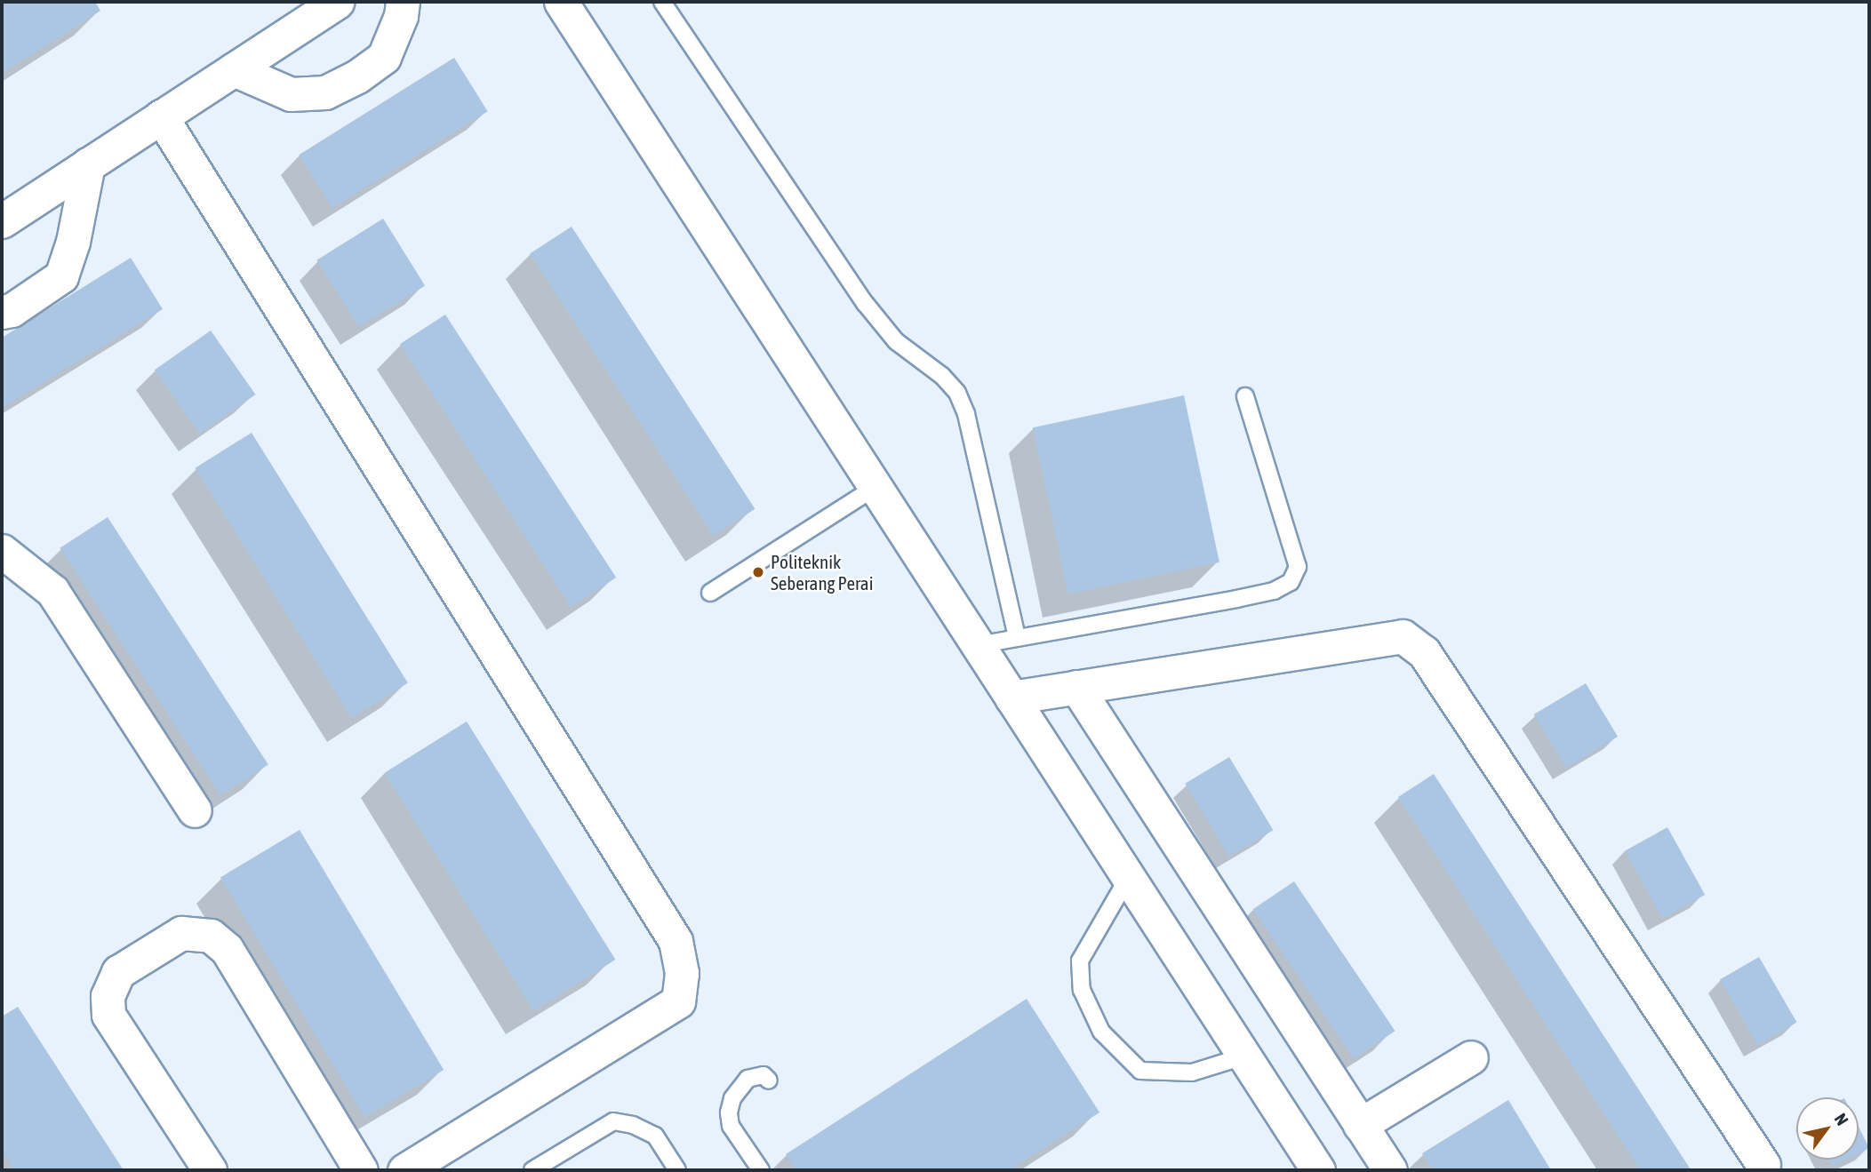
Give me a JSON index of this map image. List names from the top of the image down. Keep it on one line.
{"places":["Politeknik Seberang Perai"],"north":"top right"}
